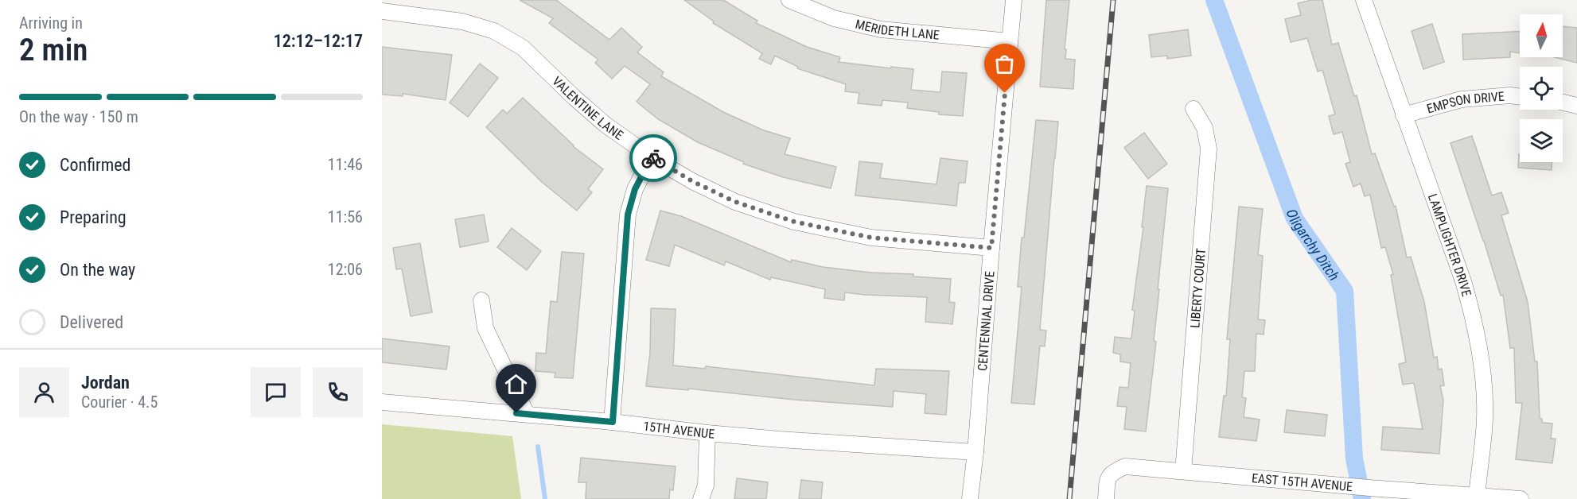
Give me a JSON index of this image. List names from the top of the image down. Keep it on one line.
{"streets":{"street":["MERIDETH LANE","EMPSON DRIVE","VALENTINE LANE","LAMPLIGHTER DRIVE","LIBERTY COURT","CENTENNIAL DRIVE","15TH AVENUE","EAST 15TH AVENUE"]},"crossings":[["MERIDETH LANE","CENTENNIAL DRIVE"],["EMPSON DRIVE","LAMPLIGHTER DRIVE"],["VALENTINE LANE","CENTENNIAL DRIVE"],["LAMPLIGHTER DRIVE","EAST 15TH AVENUE"],["LIBERTY COURT","EAST 15TH AVENUE"],["CENTENNIAL DRIVE","15TH AVENUE"]],"water":["Oligarchy Ditch"],"north":"top","page":{"heading":["2 min","Arriving in","12:12–12:17"],"panel":["Jordan","Courier · 4.5"],"bar":"On the way · 150 m","list":[["Confirmed","11:46"],["Preparing","11:56"],["On the way","12:06"],"Delivered"]}}
